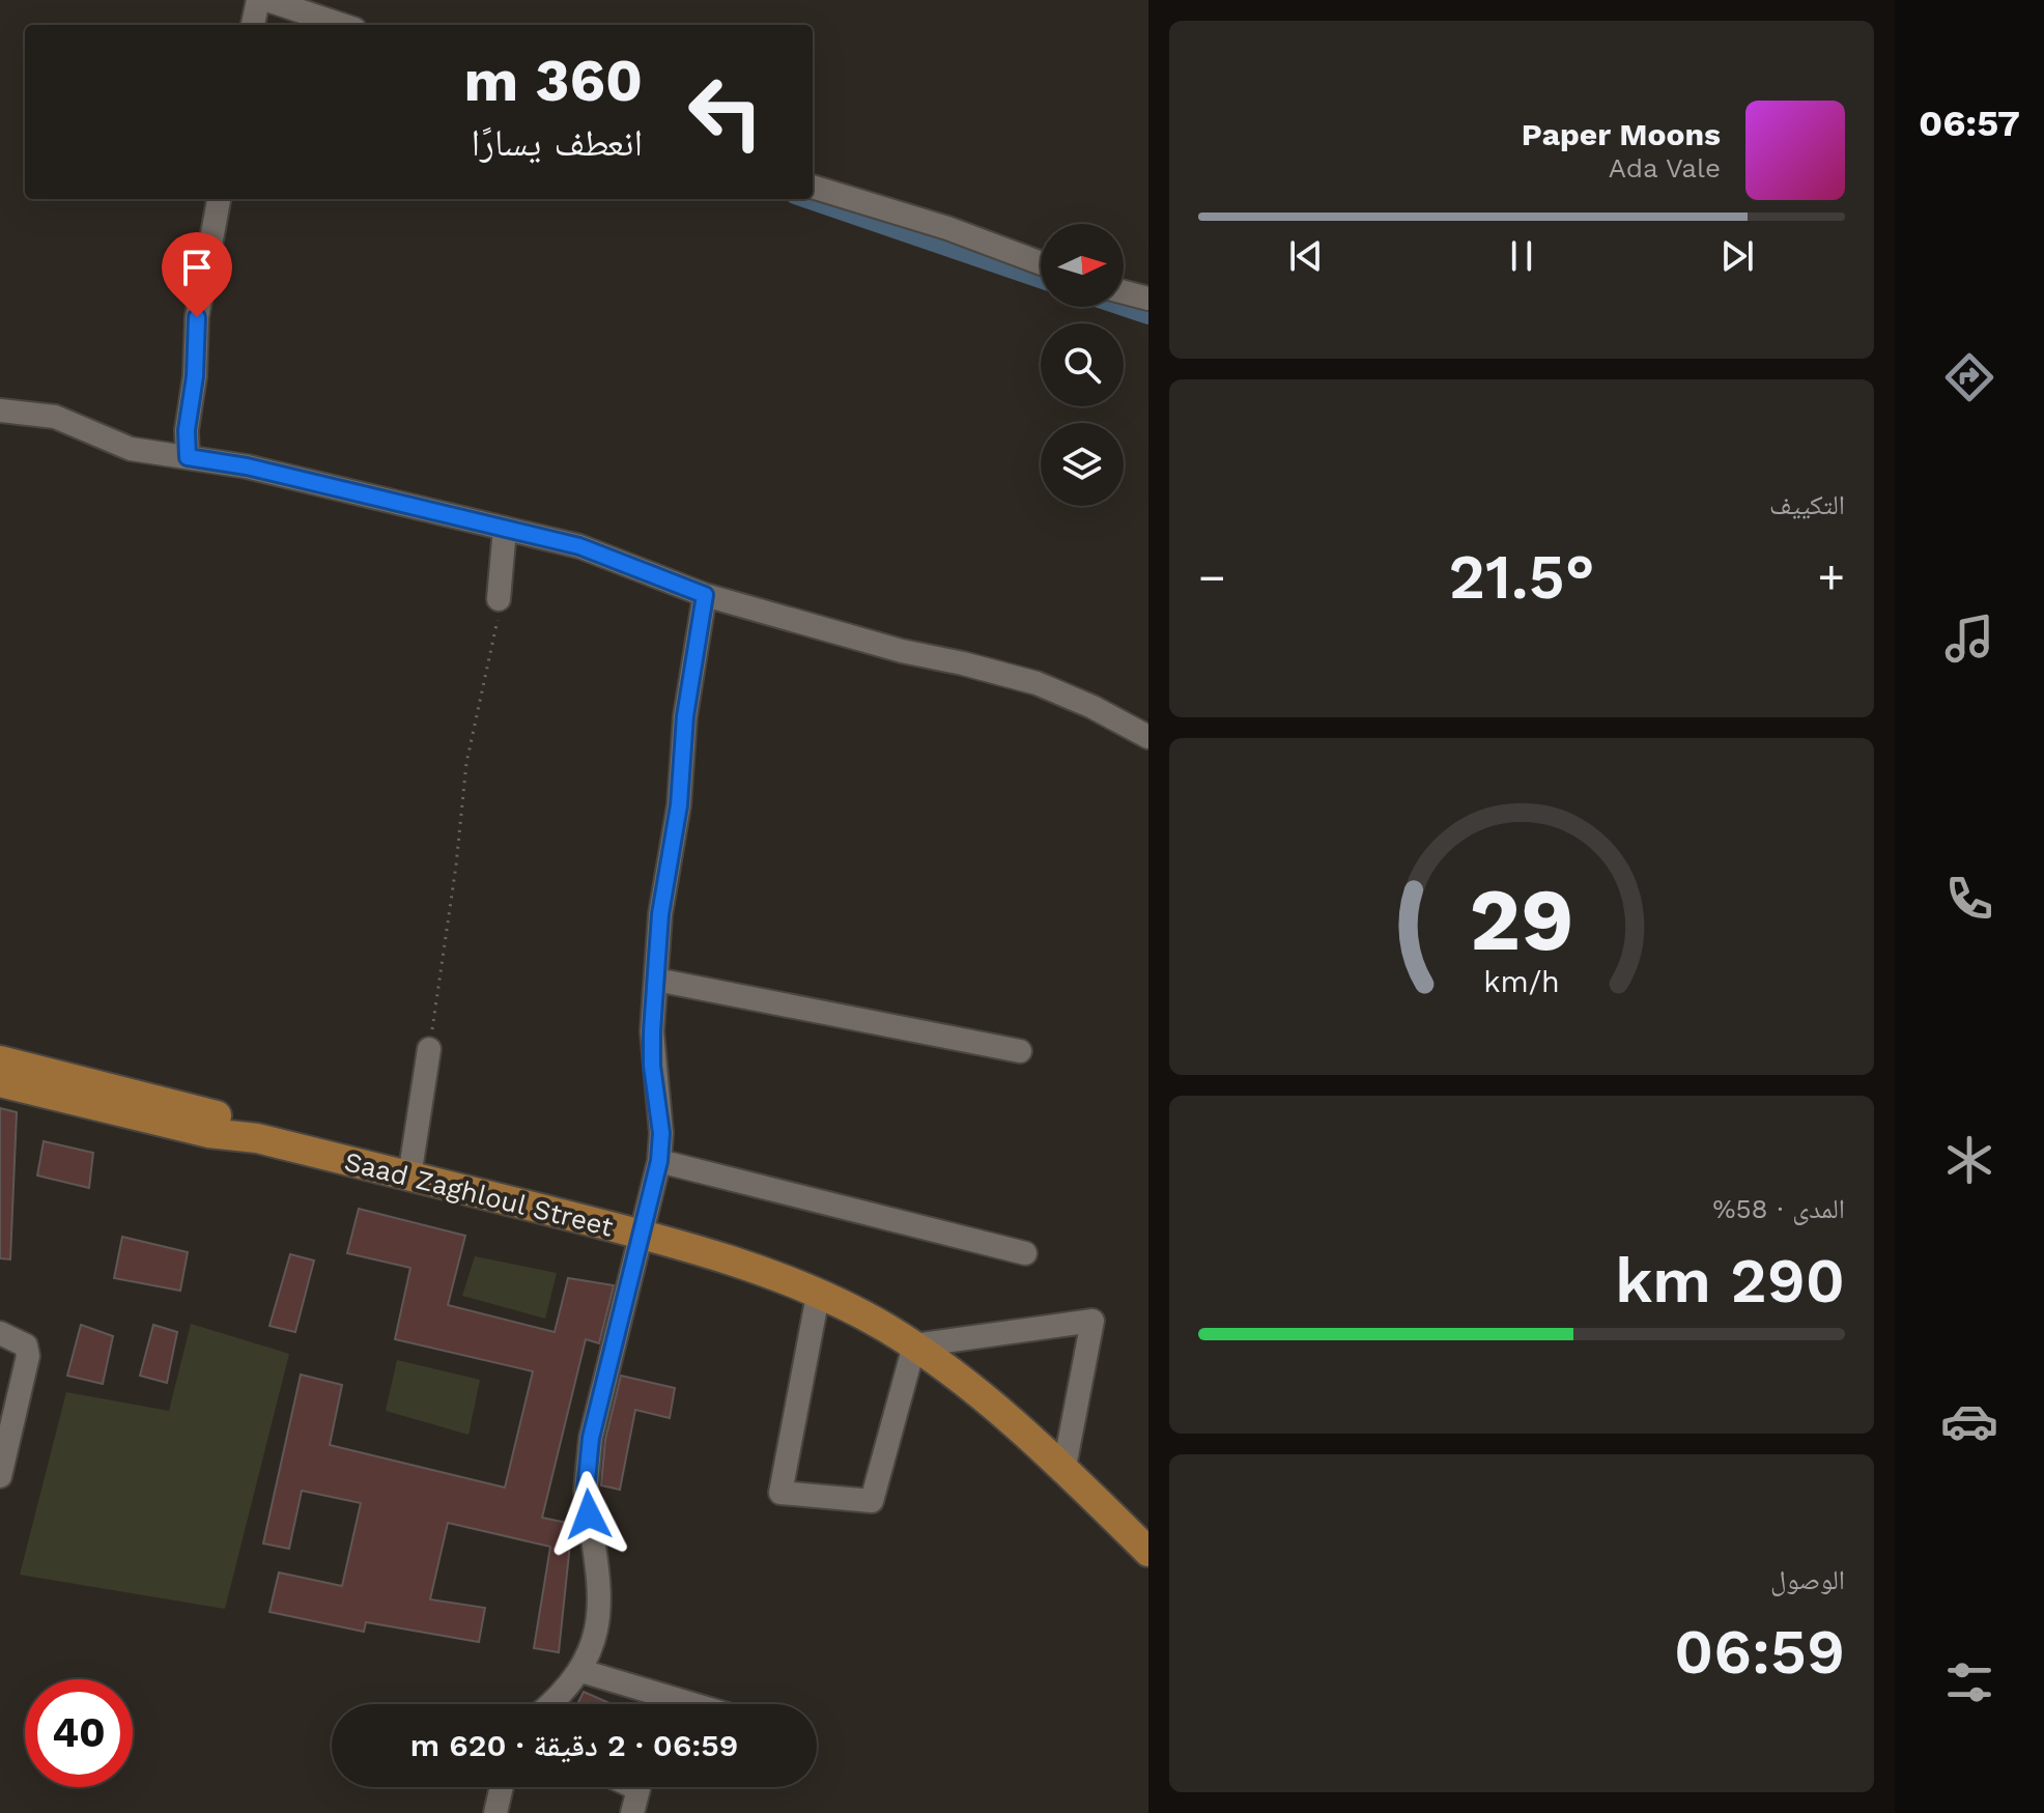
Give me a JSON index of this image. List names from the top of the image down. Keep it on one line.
{"streets":{"main road":["Saad Zaghloul Street"]},"north":"right","page":{"tabs":"06:57","turn":["360 m","انعطف يسارًا"],"song":["Paper Moons","Ada Vale"],"tile":["التكييف",["المدى · 58%","290 km"],["الوصول","06:59"]],"heat":["−","21.5°","+"],"limit":"40","trip":"06:59 · 2 دقيقة · 620 m","gauge":["29","km/h"]}}
